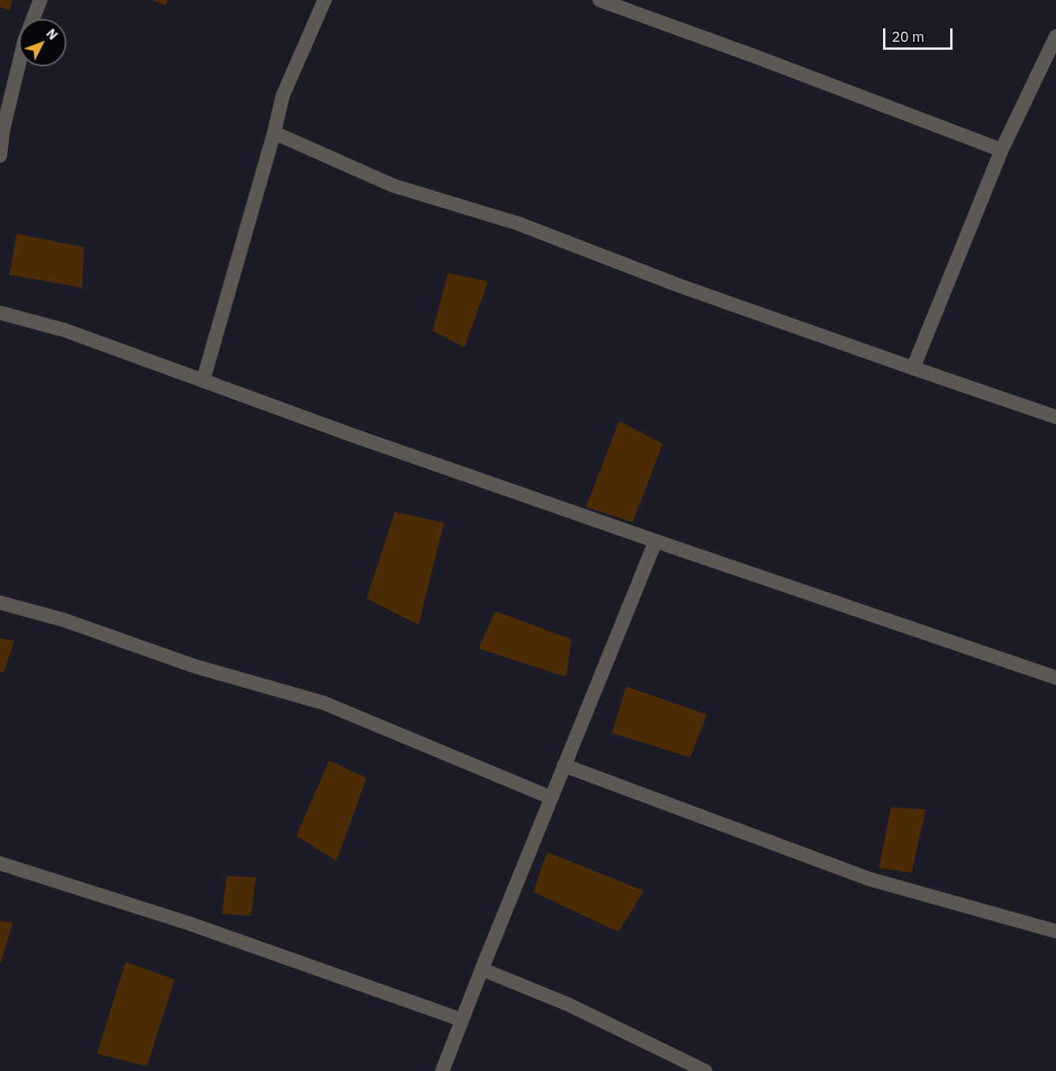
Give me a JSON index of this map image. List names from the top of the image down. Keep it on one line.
{"scale_bar":"20 m","north":"top right"}
